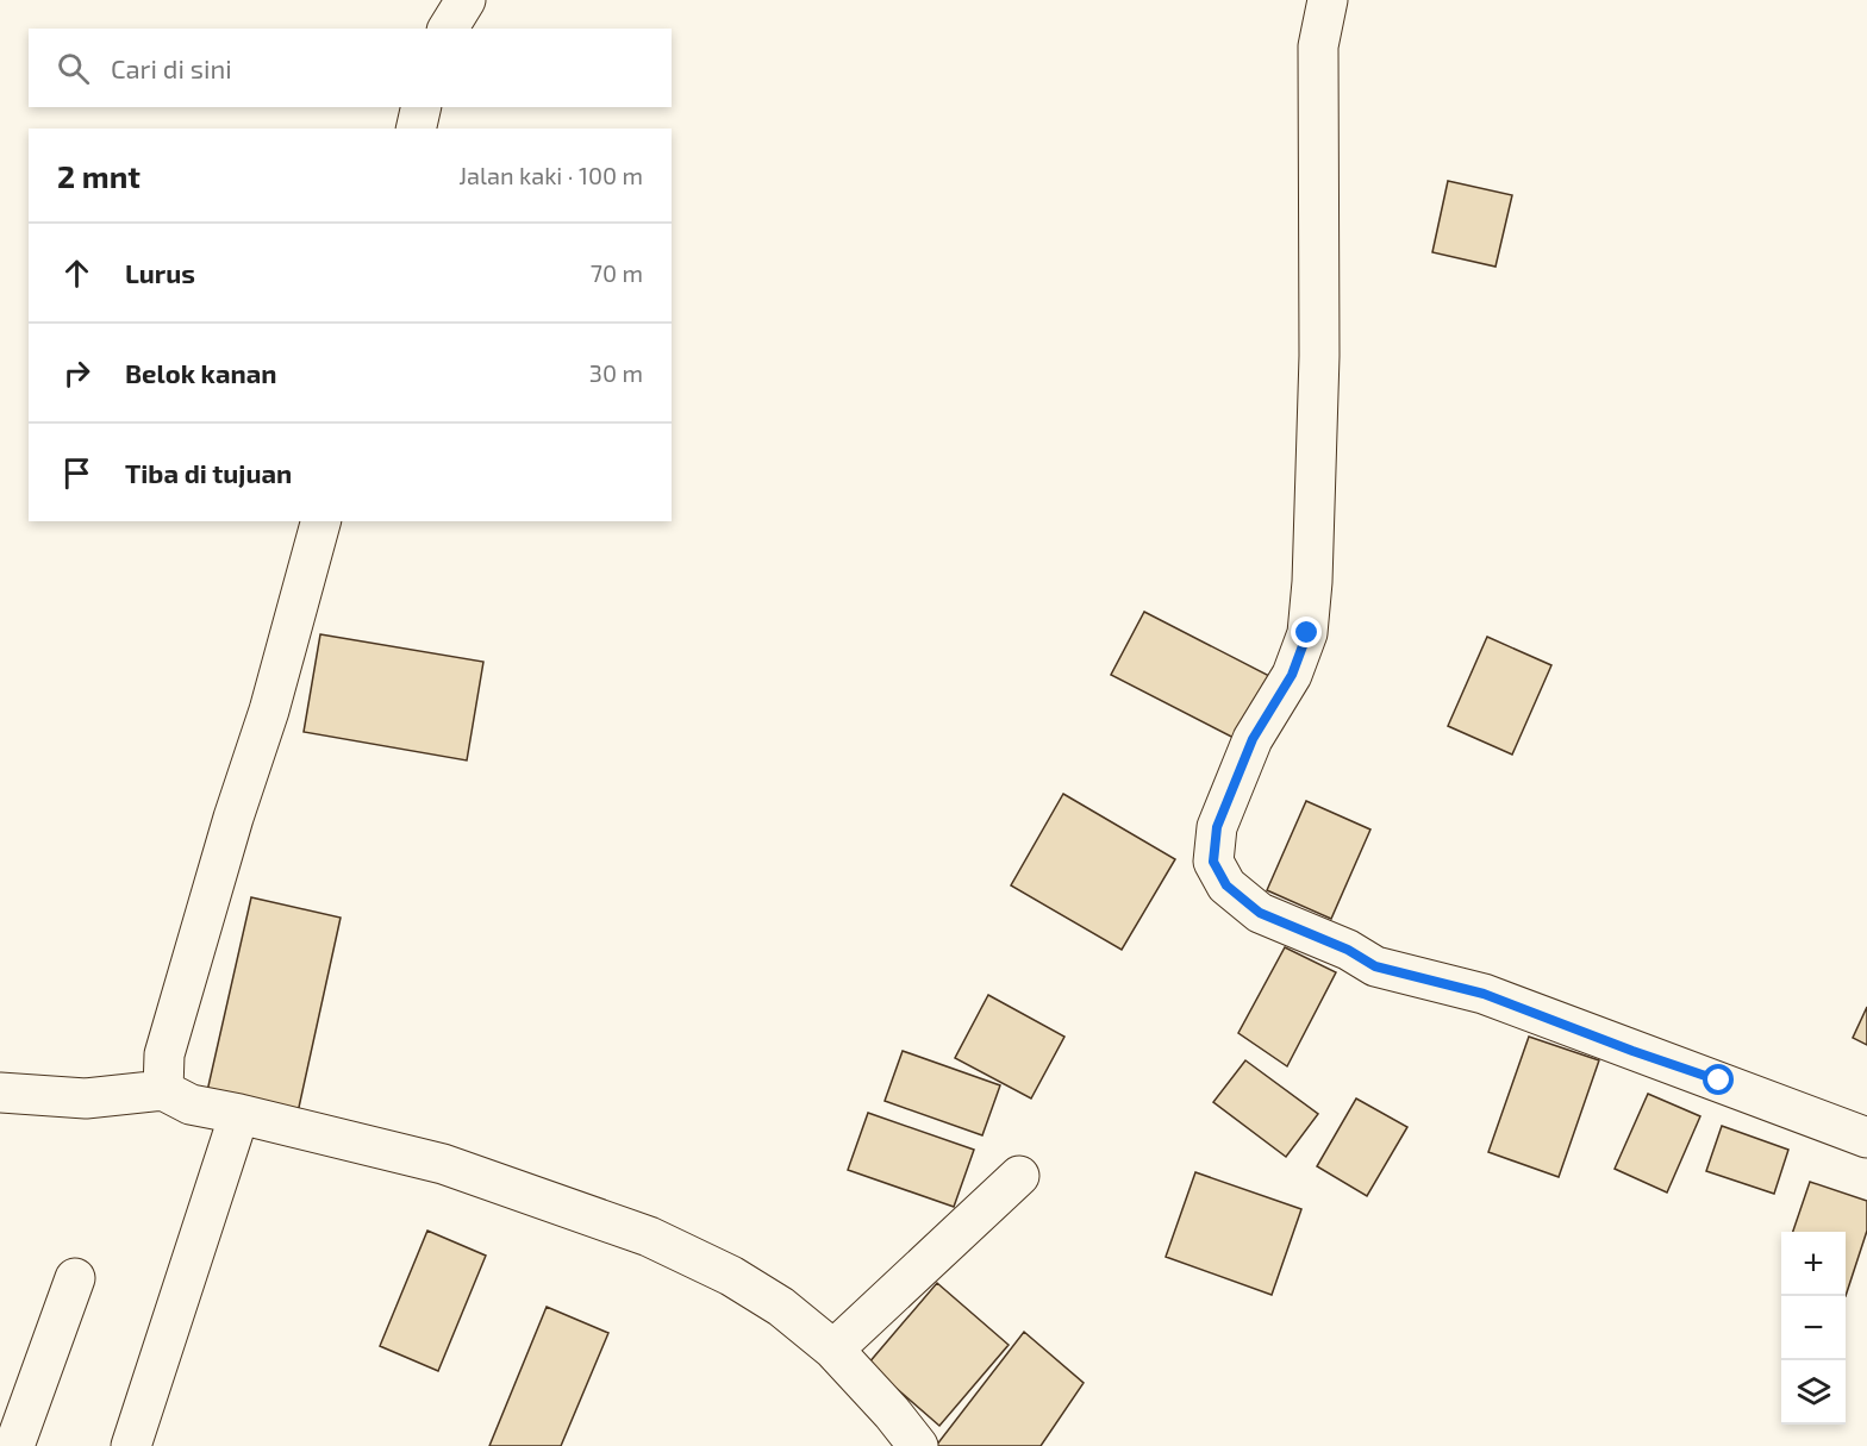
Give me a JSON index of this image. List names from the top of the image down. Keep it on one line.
{"page":{"search":"Cari di sini","heading":["2 mnt","Jalan kaki · 100 m"],"list":[["Lurus","70 m"],["Belok kanan","30 m"],"Tiba di tujuan"],"map_buttons":["+","−"]}}
